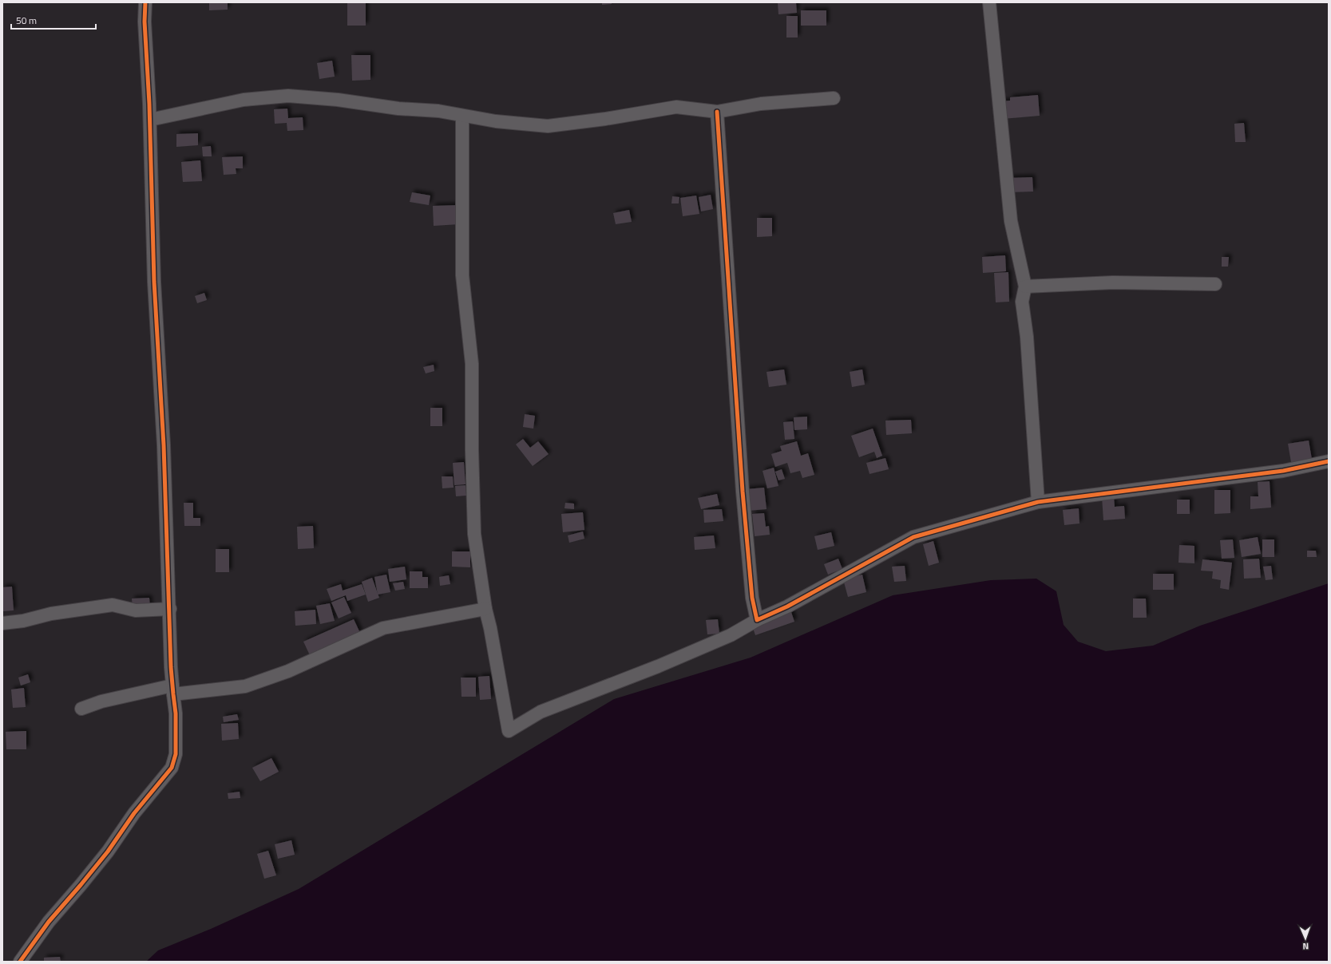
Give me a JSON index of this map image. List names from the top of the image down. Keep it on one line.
{"scale_bar":"50 m","north":"bottom"}
